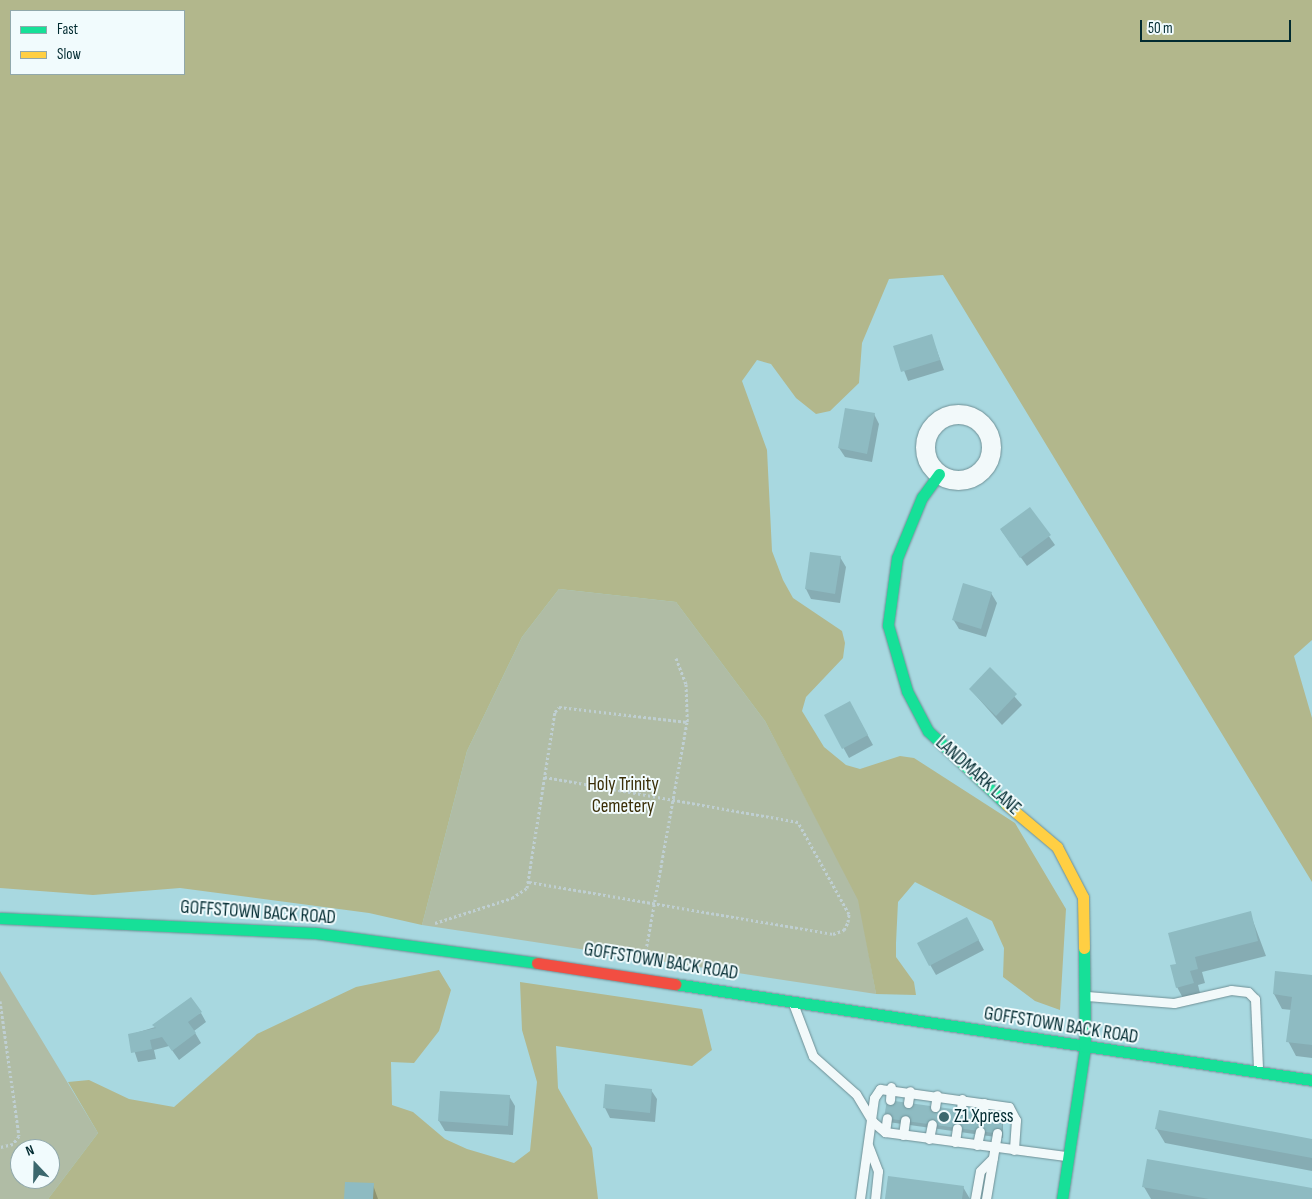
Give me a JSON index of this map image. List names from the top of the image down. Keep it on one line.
{"streets":{"main road":["LANDMARK LANE","GOFFSTOWN BACK ROAD"]},"crossings":[["LANDMARK LANE","GOFFSTOWN BACK ROAD"]],"parks":["Holy Trinity Cemetery"],"places":["Z1 Xpress"],"legend":["Fast","Slow"],"scale_bar":"50 m","north":"top"}
